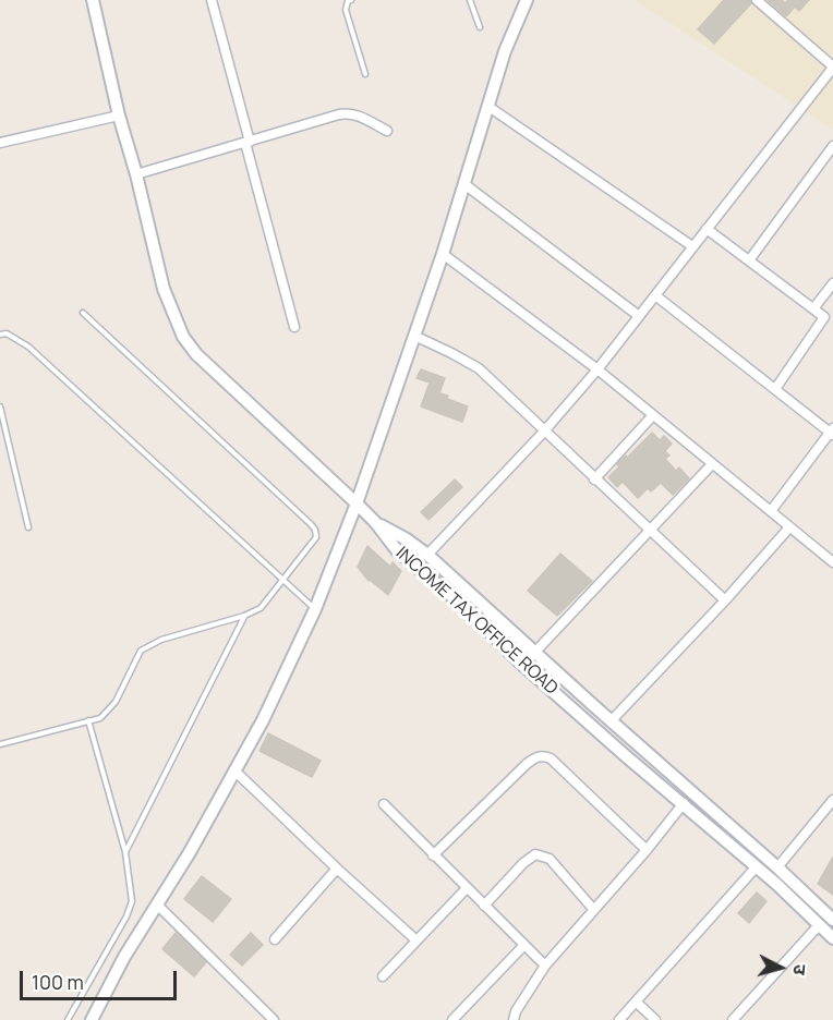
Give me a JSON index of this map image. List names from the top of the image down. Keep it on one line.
{"streets":{"main road":["INCOME TAX OFFICE ROAD"]},"scale_bar":"100 m","north":"right"}
